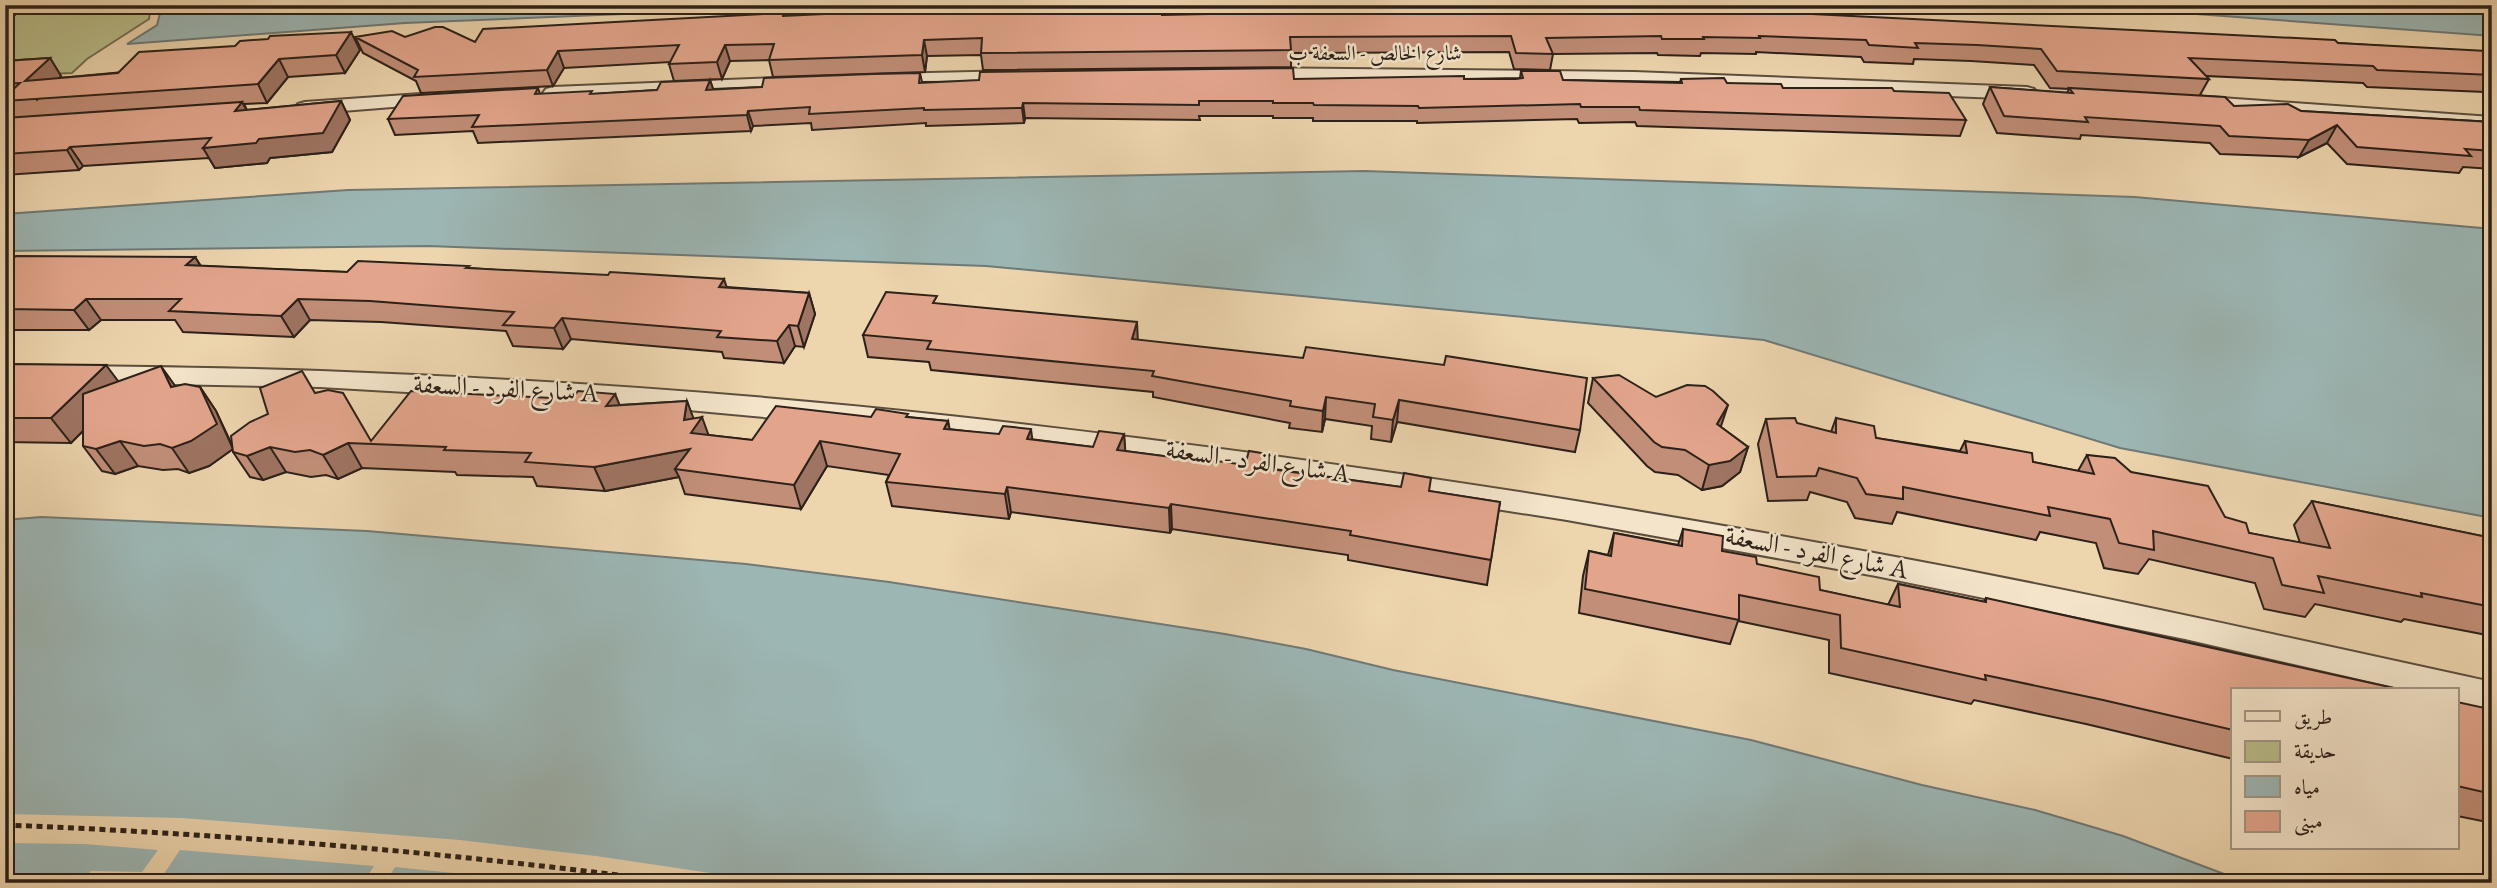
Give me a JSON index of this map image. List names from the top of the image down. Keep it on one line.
{"streets":{"street":["شارع الخالص - السعفة ب","شارع الفرد - السعفة A"]},"legend":["طريق","حديقة","مياه","مبنى"]}
